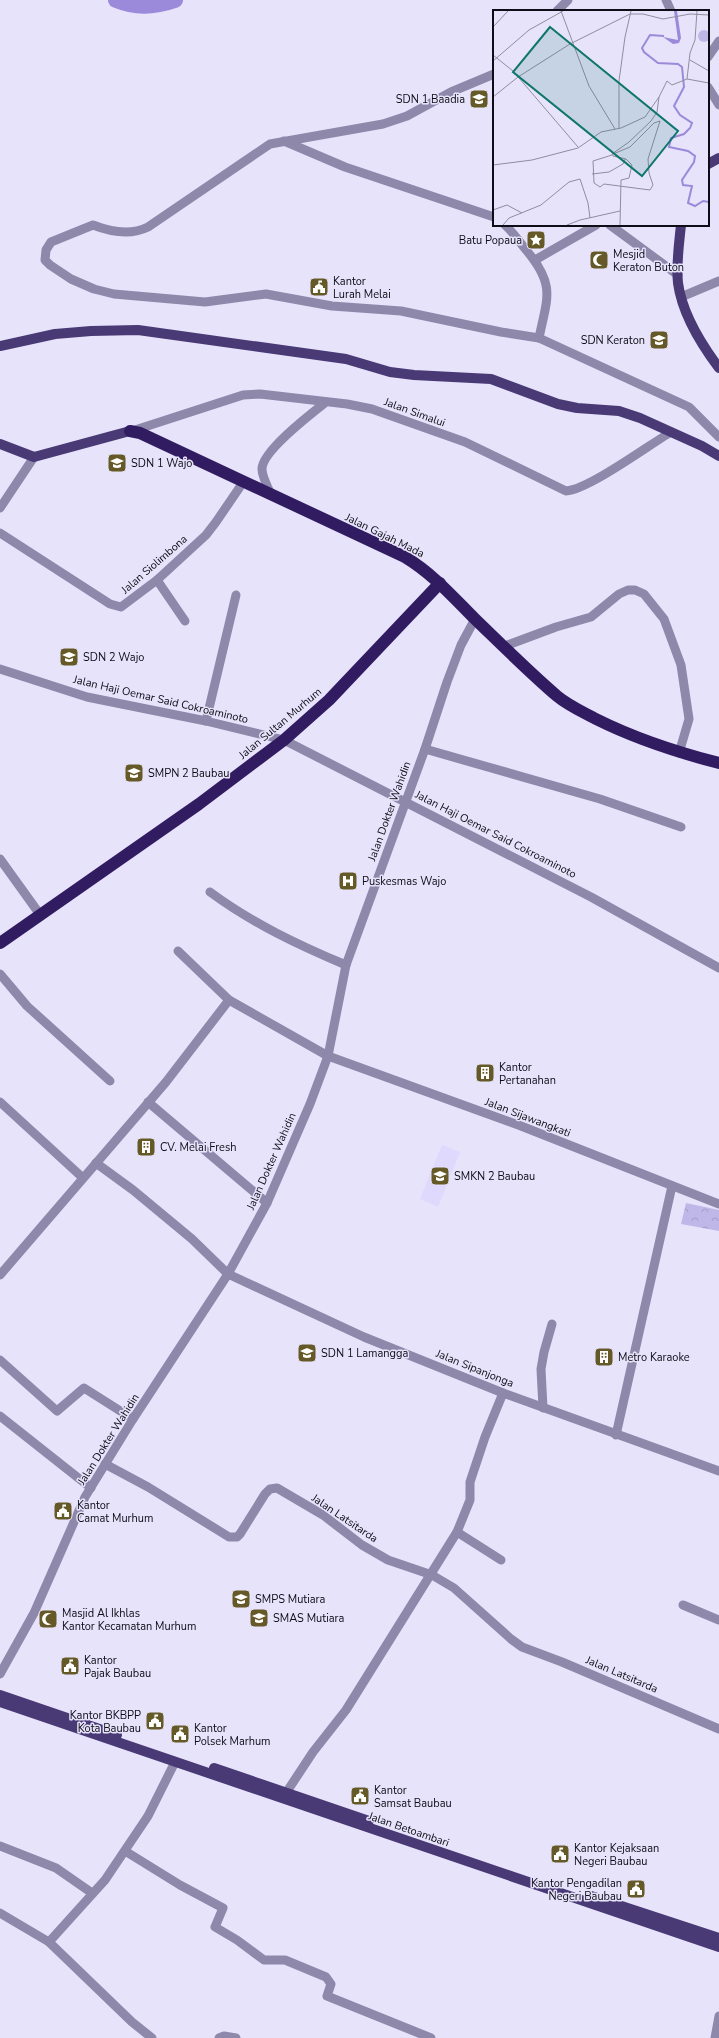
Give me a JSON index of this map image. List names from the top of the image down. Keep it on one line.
{"streets":{"highway":["Jalan Gajah Mada","Jalan Sultan Murhum"],"main road":["Jalan Betoambari"],"street":["Jalan Simalui","Jalan Siolimbona","Jalan Haji Oemar Said Cokroaminoto","Jalan Dokter Wahidin","Jalan Sijawangkati","Jalan Sipanjonga","Jalan Latsitarda"]},"crossings":[["Jalan Simalui","Jalan Gajah Mada"],["Jalan Gajah Mada","Jalan Siolimbona"],["Jalan Gajah Mada","Jalan Sultan Murhum"],["Jalan Gajah Mada","Jalan Dokter Wahidin"],["Jalan Haji Oemar Said Cokroaminoto","Jalan Sultan Murhum"],["Jalan Haji Oemar Said Cokroaminoto","Jalan Dokter Wahidin"],["Jalan Dokter Wahidin","Jalan Sijawangkati"],["Jalan Dokter Wahidin","Jalan Sipanjonga"],["Jalan Dokter Wahidin","Jalan Latsitarda"]],"places":{"school or university":["SDN 1 Baadia","SDN Keraton","SDN 1 Wajo","SDN 2 Wajo","SMPN 2 Baubau","SMKN 2 Baubau","SDN 1 Lamangga","SMPS Mutiara","SMAS Mutiara"],"place":["Batu Popaua"],"mosque":["Mesjid Keraton Buton","Masjid Al Ikhlas Kantor Kecamatan Murhum"],"public building":["Kantor Lurah Melai","Kantor Camat Murhum","Kantor Pajak Baubau","Kantor BKBPP Kota Baubau","Kantor Polsek Marhum","Kantor Samsat Baubau","Kantor Kejaksaan Negeri Baubau","Kantor Pengadilan Negeri Baubau"],"hospital":["Puskesmas Wajo"],"building":["Kantor Pertanahan","CV. Melai Fresh","Metro Karaoke"]}}
